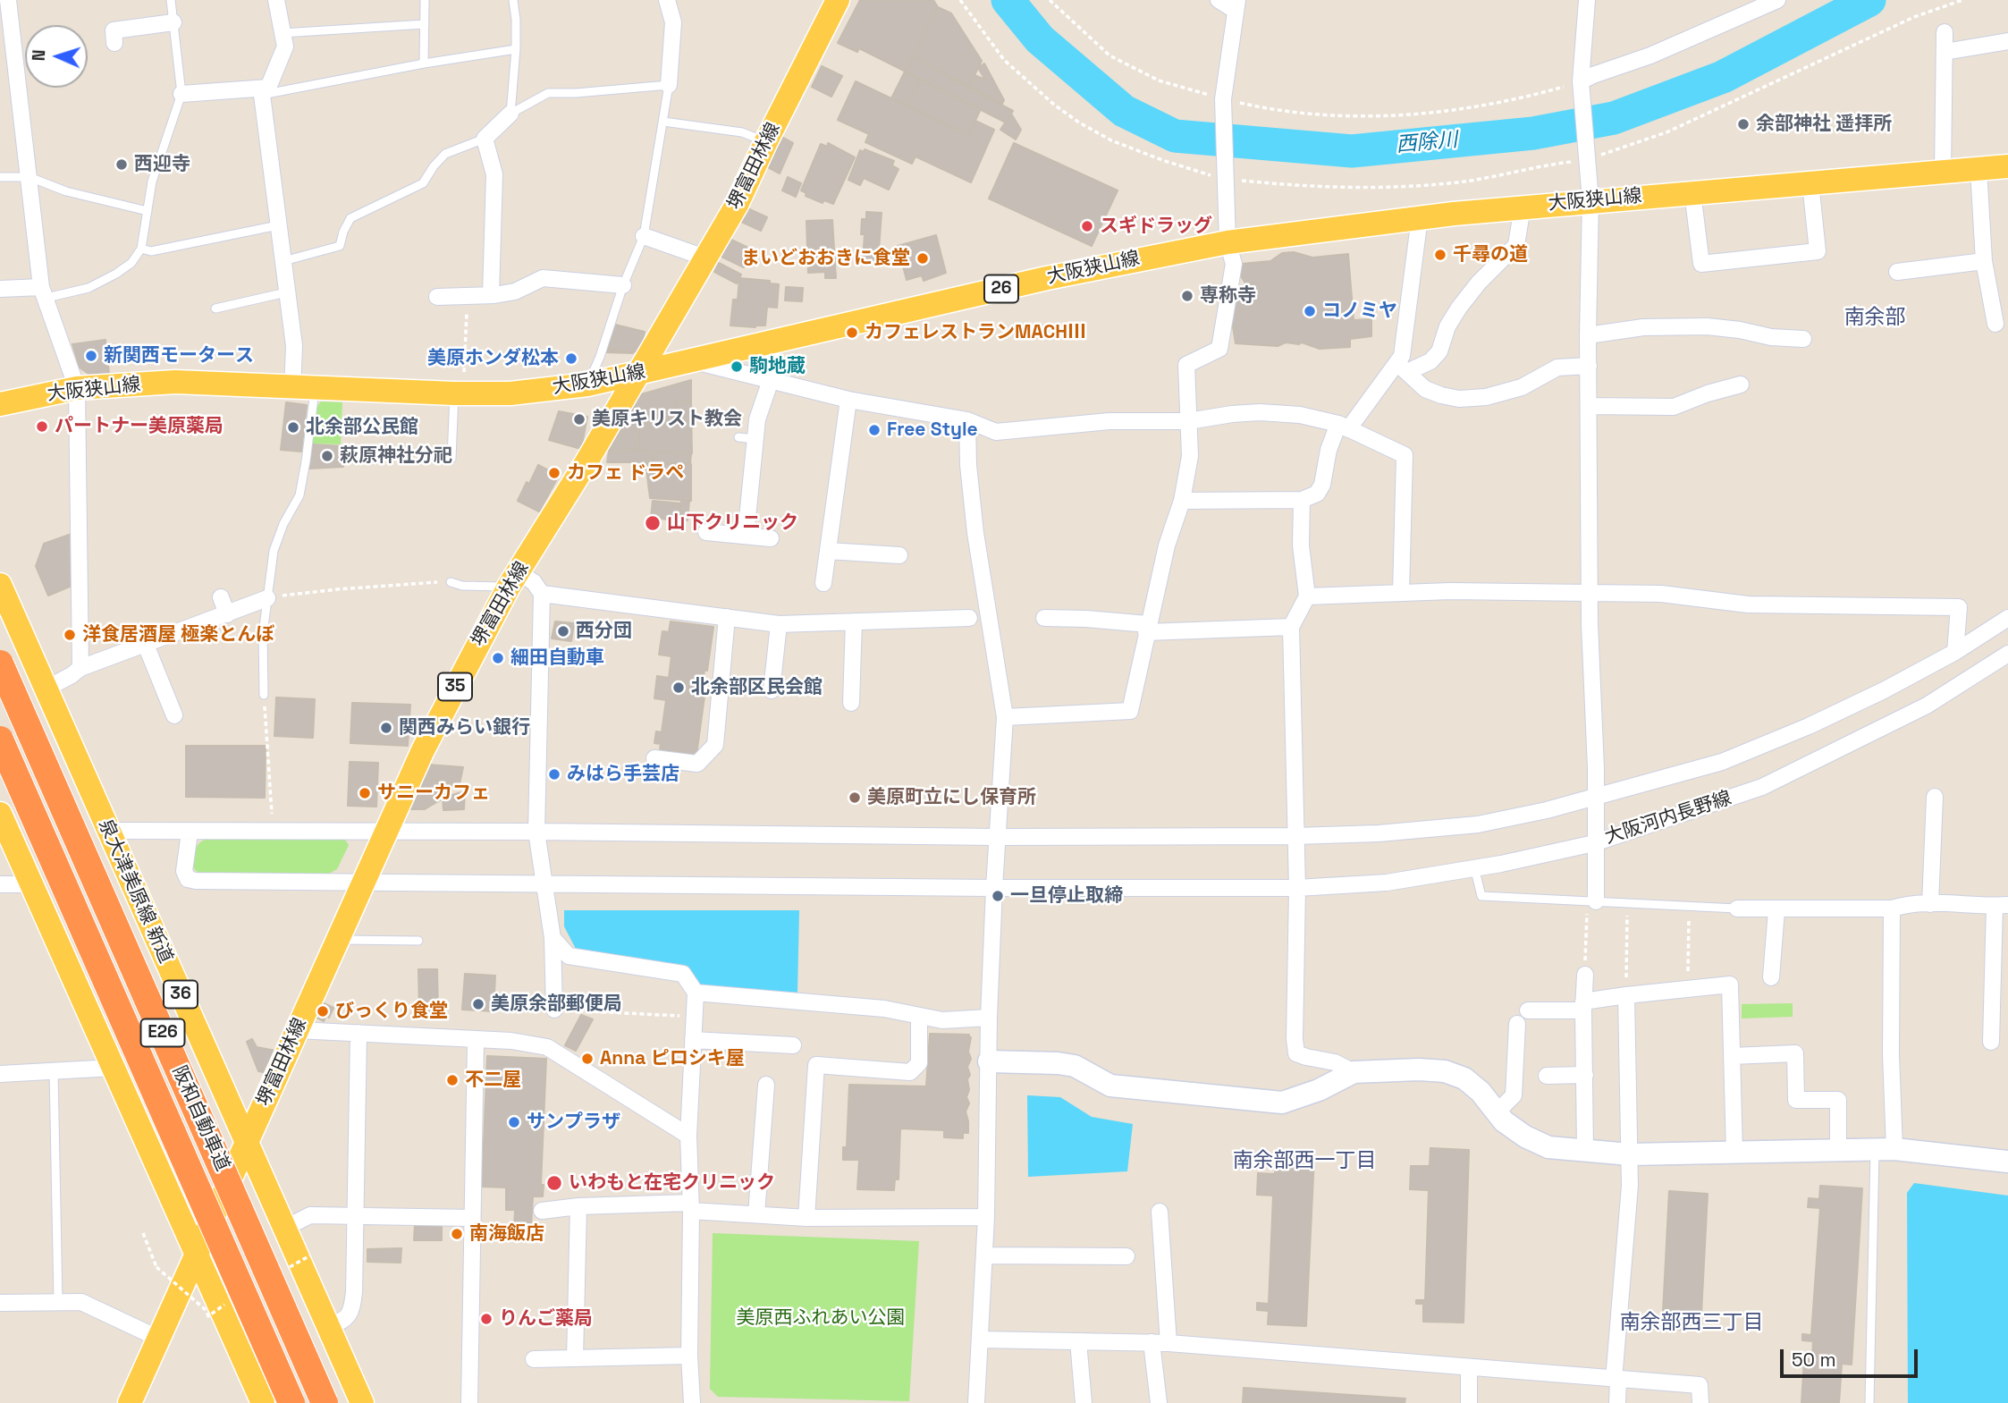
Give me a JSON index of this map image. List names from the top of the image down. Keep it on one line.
{"streets":{"highway":["E26","阪和自動車道"],"main road":["堺富田林線","大阪狭山線","26","35","泉大津美原線 新道","36"],"street":["大阪河内長野線"]},"crossings":[["堺富田林線","大阪狭山線"],["堺富田林線","大阪河内長野線"],["堺富田林線","泉大津美原線 新道"],["大阪河内長野線","泉大津美原線 新道"]],"districts":["南余部","南余部西一丁目","南余部西三丁目"],"water":["西除川"],"parks":["美原西ふれあい公園"],"places":["余部神社 遥拝所","西迎寺","スギドラッグ","千尋の道","まいどおおきに食堂","専称寺","コノミヤ","カフェレストランMACHⅢ","新関西モータース","美原ホンダ松本","駒地蔵","美原キリスト教会","パートナー美原薬局","北余部公民館","Free Style","萩原神社分祀","カフェ ドラペ","山下クリニック","西分団","洋食居酒屋 極楽とんぼ","細田自動車","北余部区民会館","関西みらい銀行","みはら手芸店","サニーカフェ","美原町立にし保育所","一旦停止取締","美原余部郵便局","びっくり食堂","Anna ピロシキ屋","不二屋","サンプラザ","いわもと在宅クリニック","南海飯店","りんご薬局"],"scale_bar":"50 m","north":"left"}
